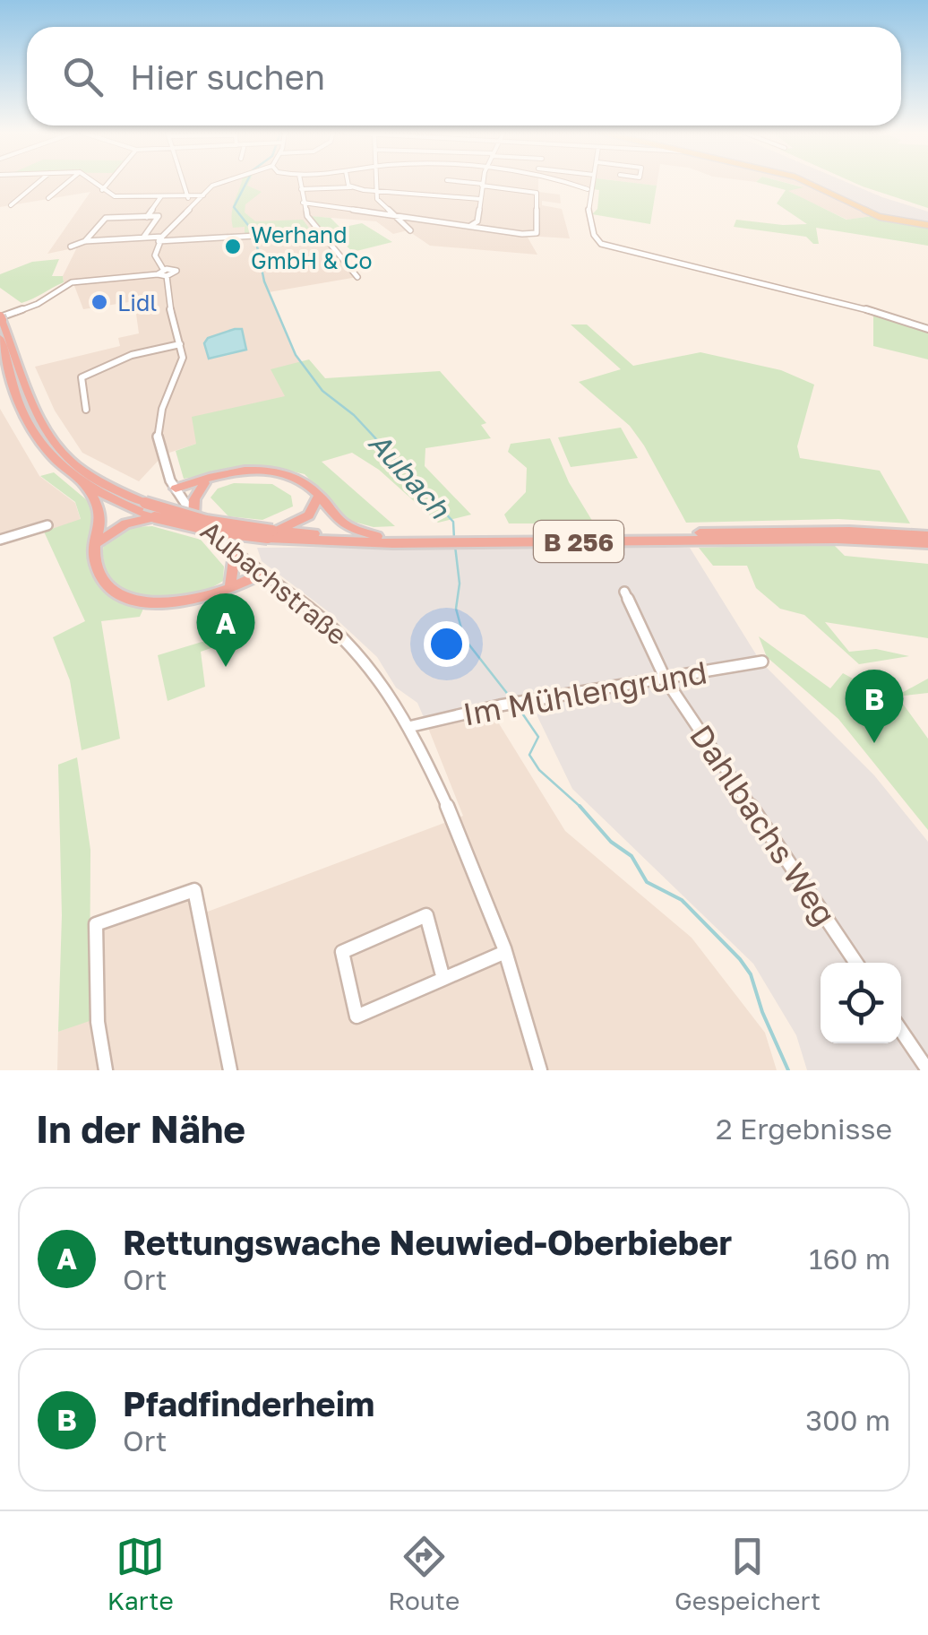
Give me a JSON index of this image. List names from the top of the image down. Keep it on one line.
{"streets":{"highway":["B 256"],"street":["Aubachstraße","Im Mühlengrund","Dahlbachs Weg"]},"crossings":[["Aubachstraße","Im Mühlengrund"],["Im Mühlengrund","Dahlbachs Weg"]],"water":["Aubach"],"places":["Werhand GmbH & Co","Lidl"],"page":{"search":"Hier suchen","pins":["A","B"],"heading":["In der Nähe","2 Ergebnisse"],"list":[{"mark":"A","name":"Rettungswache Neuwied-Oberbieber","note":"Ort","value":"160 m"},{"mark":"B","name":"Pfadfinderheim","note":"Ort","value":"300 m"}],"nav":["Karte","Route","Gespeichert"]}}
